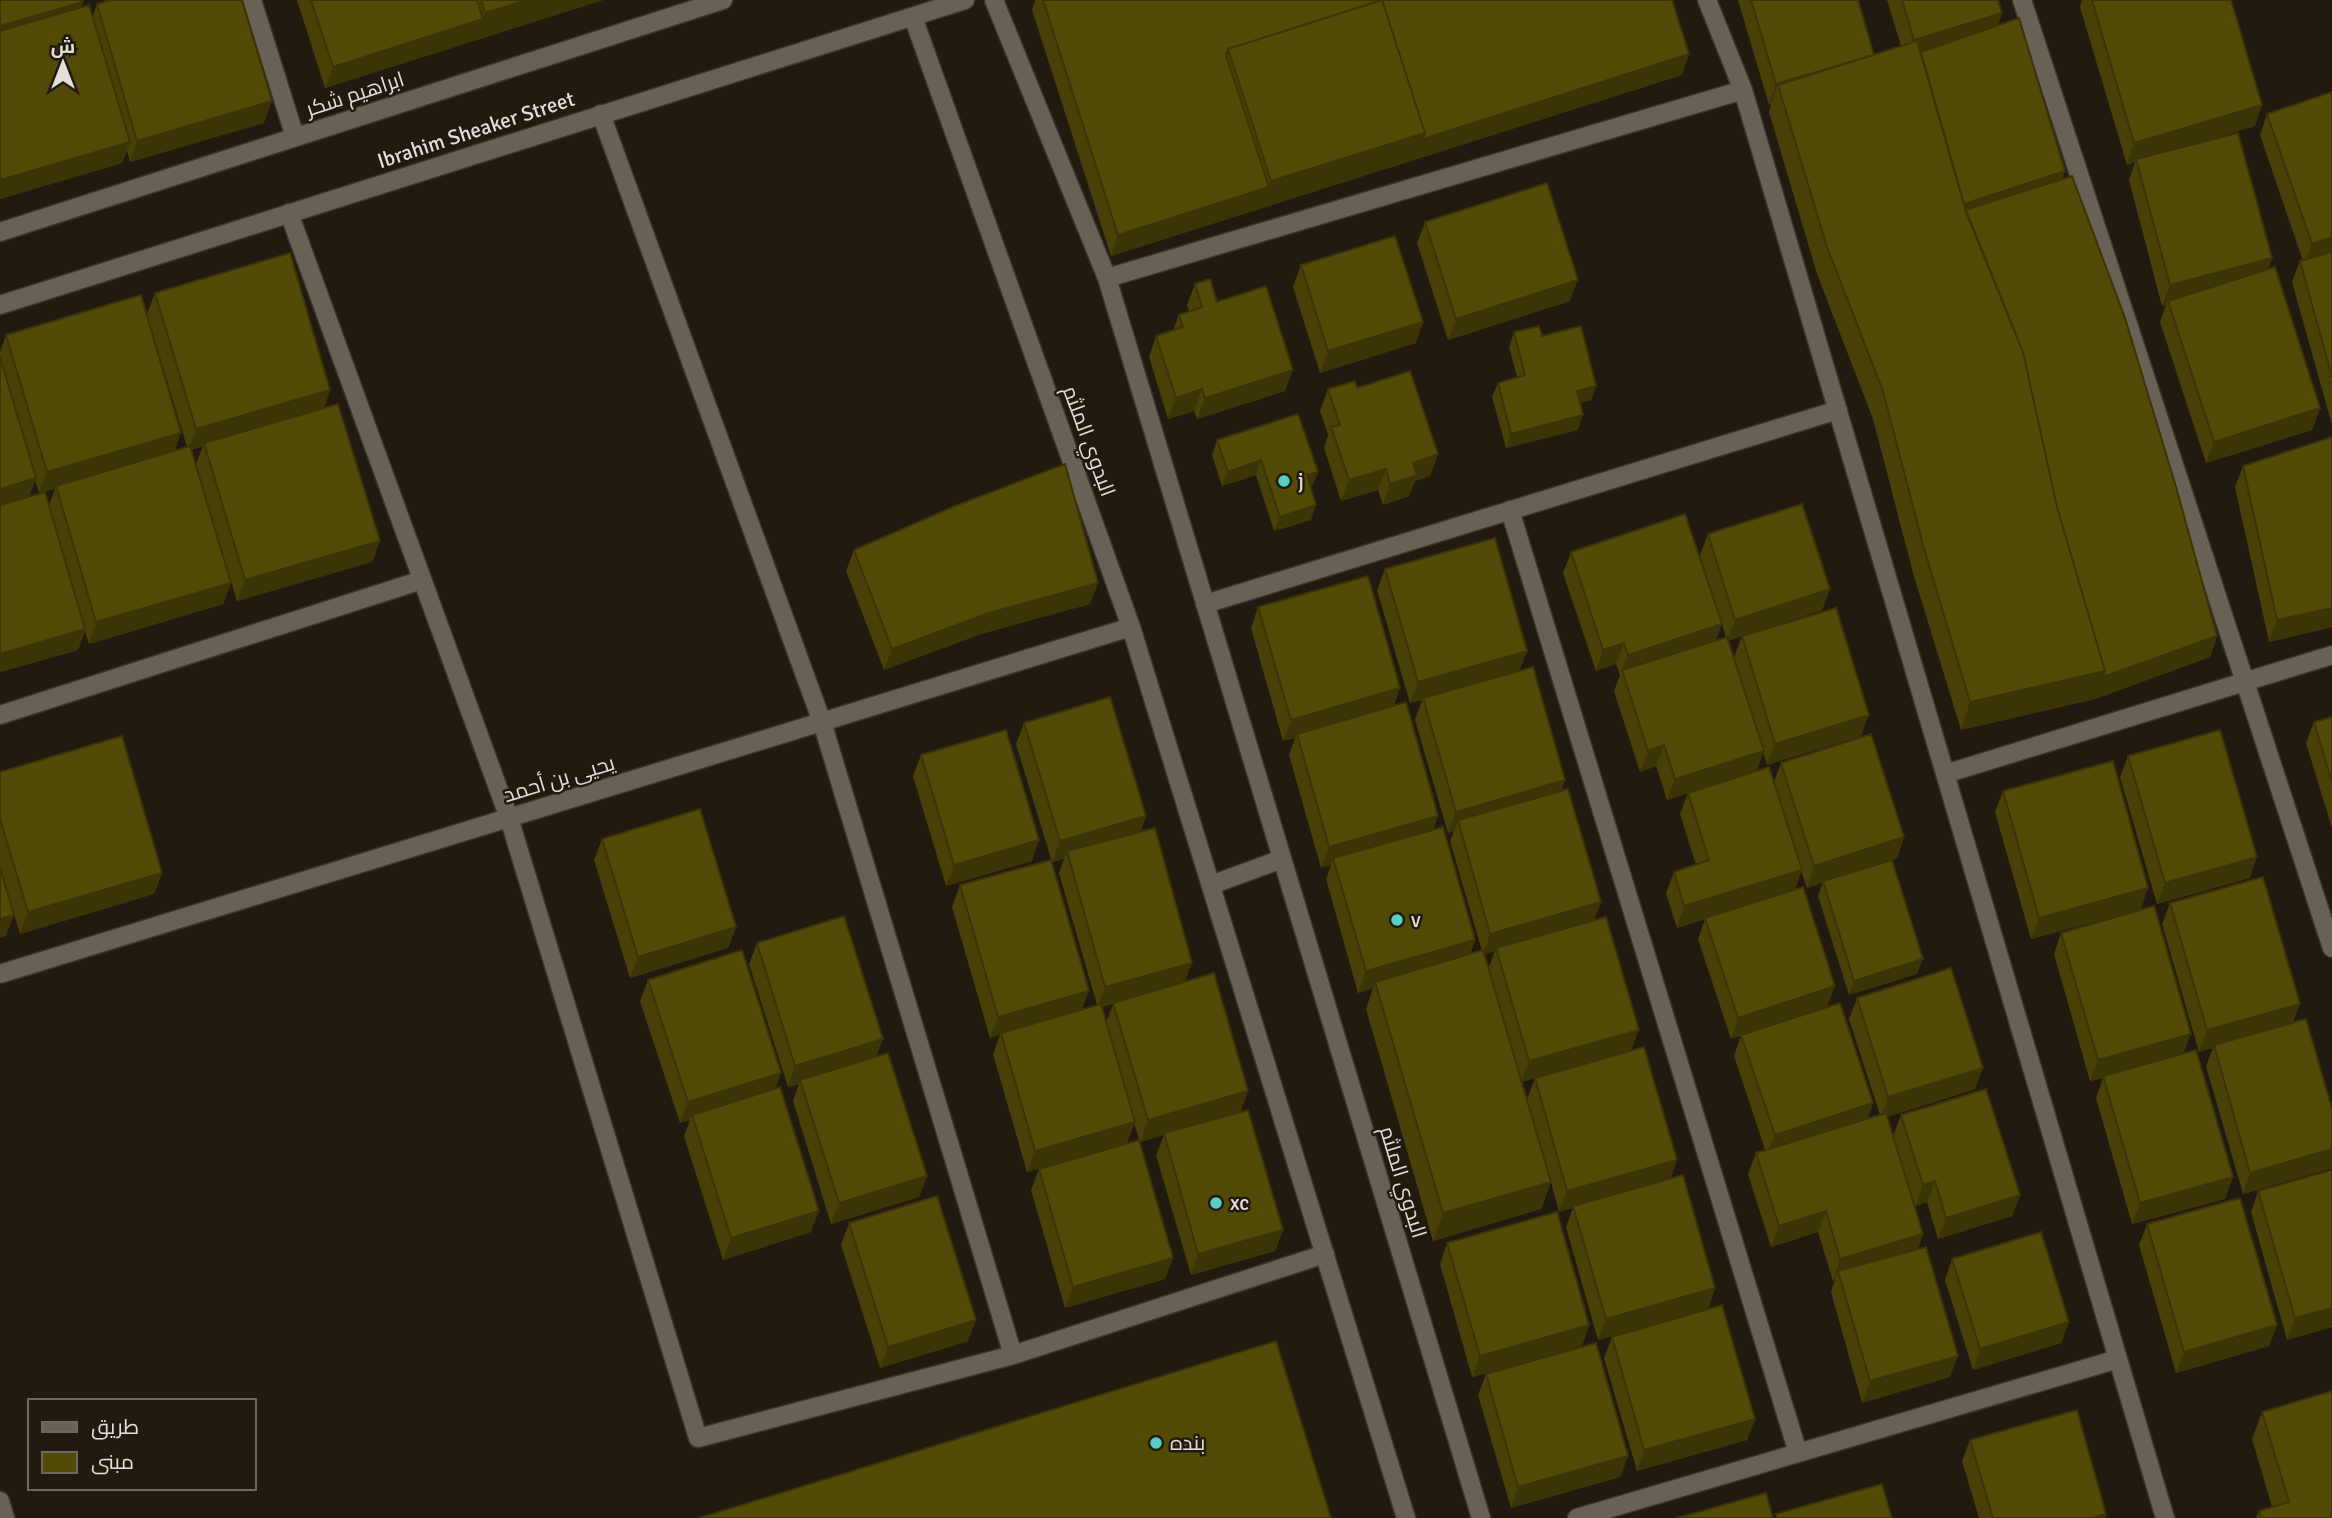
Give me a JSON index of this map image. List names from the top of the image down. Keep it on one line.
{"streets":{"street":["ابراهيم شكر","Ibrahim Sheaker Street","البدوي الملثم","يحيى بن أحمد"]},"crossings":[["Ibrahim Sheaker Street","البدوي الملثم"],["البدوي الملثم","يحيى بن أحمد"]],"places":["j","v","xc","بنده"],"legend":["طريق","مبنى"],"north":"top"}
